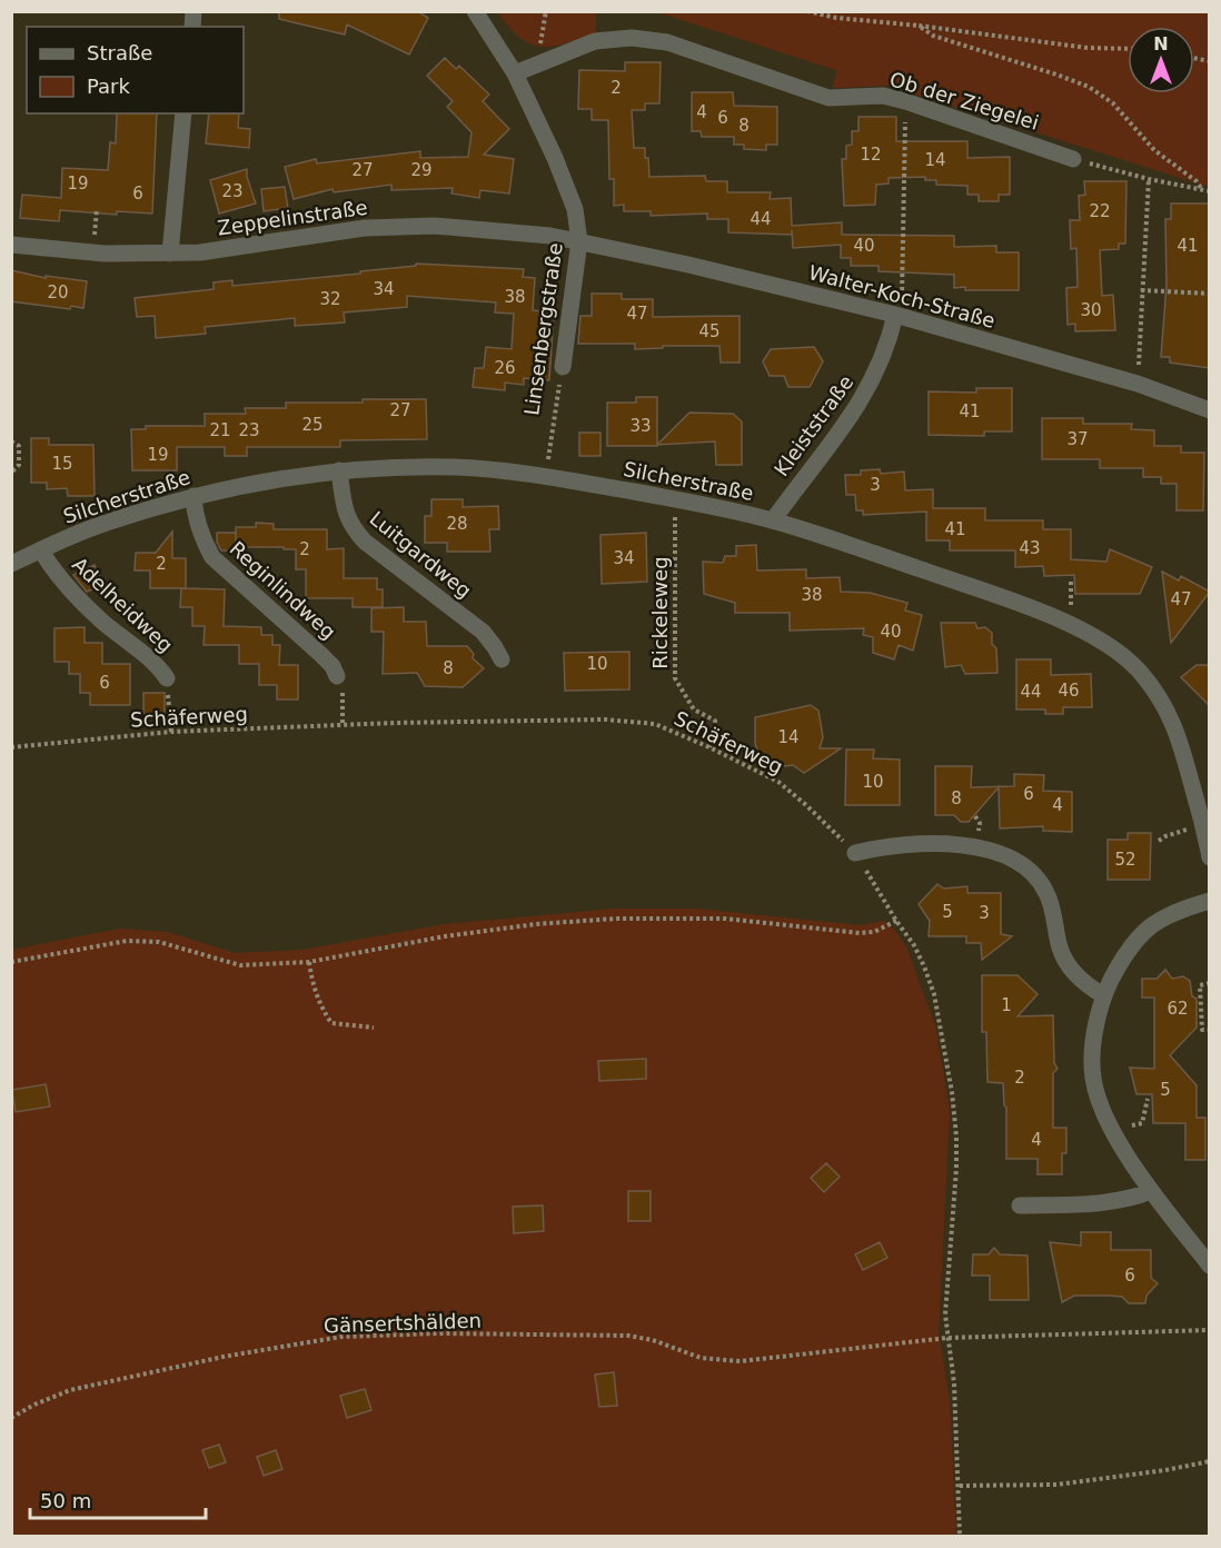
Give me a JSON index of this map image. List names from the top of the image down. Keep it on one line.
{"streets":{"street":["Ob der Ziegelei","Zeppelinstraße","Walter-Koch-Straße","Linsenbergstraße","Kleiststraße","Silcherstraße","Luitgardweg","Reginlindweg","Adelheidweg"],"path":["Rickeleweg","Schäferweg","Gänsertshälden"]},"crossings":[["Ob der Ziegelei","Linsenbergstraße"],["Zeppelinstraße","Walter-Koch-Straße"],["Zeppelinstraße","Linsenbergstraße"],["Walter-Koch-Straße","Linsenbergstraße"],["Walter-Koch-Straße","Kleiststraße"],["Linsenbergstraße","Silcherstraße"],["Kleiststraße","Silcherstraße"],["Silcherstraße","Luitgardweg"],["Silcherstraße","Reginlindweg"],["Silcherstraße","Adelheidweg"],["Silcherstraße","Rickeleweg"],["Adelheidweg","Schäferweg"],["Rickeleweg","Schäferweg"],["Schäferweg","Gänsertshälden"]],"house_numbers":["2","4","6","8","12","14","27","29","19","23","6","22","44","40","41","34","20","38","32","30","47","45","26","27","41","25","33","21","23","37","19","15","3","28","41","43","2","34","2","38","47","40","10","8","6","46","44","14","10","6","8","4","52","5","3","1","62","2","5","4","6"],"legend":["Straße","Park"],"scale_bar":"50 m","north":"top"}
